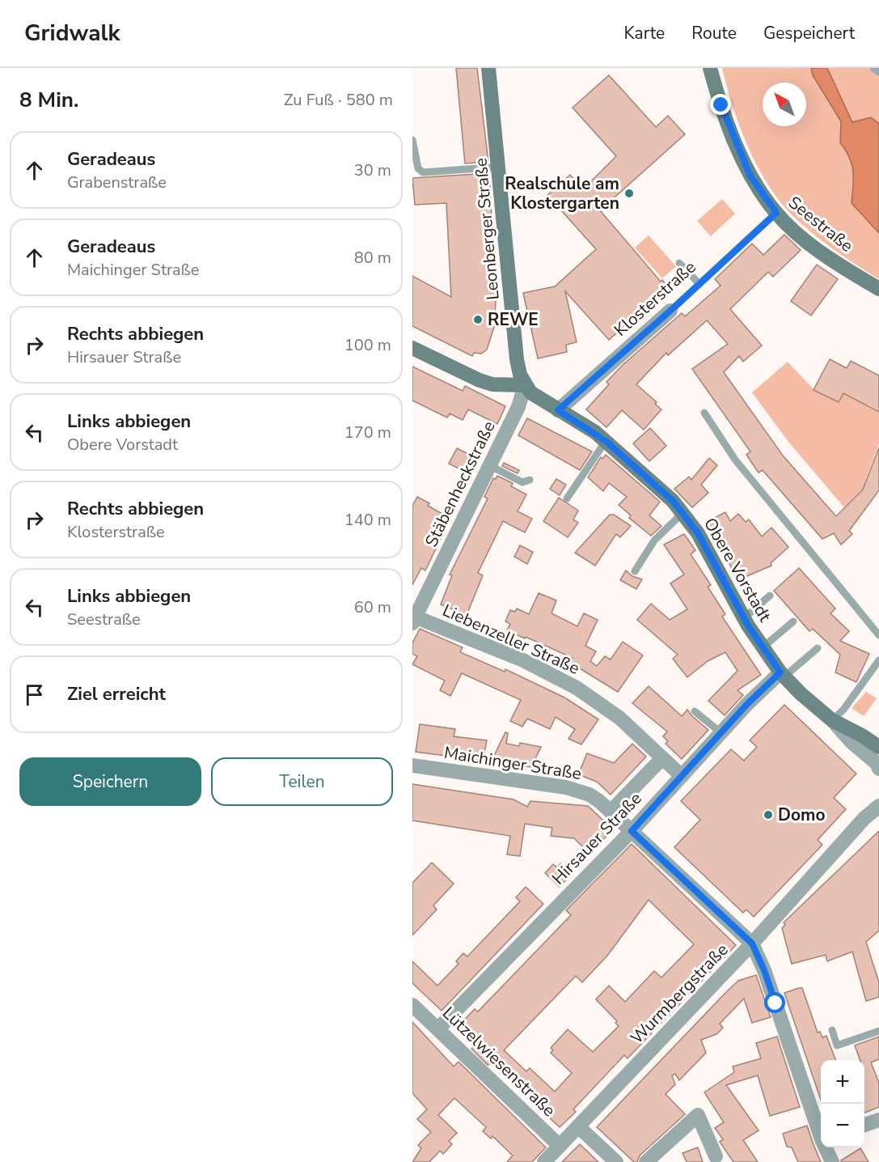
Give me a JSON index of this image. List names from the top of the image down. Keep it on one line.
{"streets":{"main road":["Seestraße","Leonberger Straße","Obere Vorstadt"],"street":["Klosterstraße","Stäbenheckstraße","Liebenzeller Straße","Maichinger Straße","Hirsauer Straße","Wurmbergstraße","Lützelwiesenstraße"]},"crossings":[["Seestraße","Klosterstraße"],["Leonberger Straße","Stäbenheckstraße"],["Leonberger Straße","Obere Vorstadt"],["Klosterstraße","Obere Vorstadt"],["Stäbenheckstraße","Obere Vorstadt"],["Stäbenheckstraße","Liebenzeller Straße"],["Obere Vorstadt","Hirsauer Straße"],["Liebenzeller Straße","Hirsauer Straße"],["Maichinger Straße","Hirsauer Straße"],["Maichinger Straße","Wurmbergstraße"],["Hirsauer Straße","Lützelwiesenstraße"],["Wurmbergstraße","Lützelwiesenstraße"]],"places":["Realschule am Klostergarten","REWE","Domo"],"north":"top left","page":{"header":"Gridwalk","nav":["Karte","Route","Gespeichert"],"heading":["8 Min.","Zu Fuß · 580 m"],"list":[["Geradeaus","Grabenstraße","30 m"],["Geradeaus","Maichinger Straße","80 m"],["Rechts abbiegen","Hirsauer Straße","100 m"],["Links abbiegen","Obere Vorstadt","170 m"],["Rechts abbiegen","Klosterstraße","140 m"],["Links abbiegen","Seestraße","60 m"],"Ziel erreicht"],"buttons":["Speichern","Teilen"],"map_buttons":["+","−"]}}
